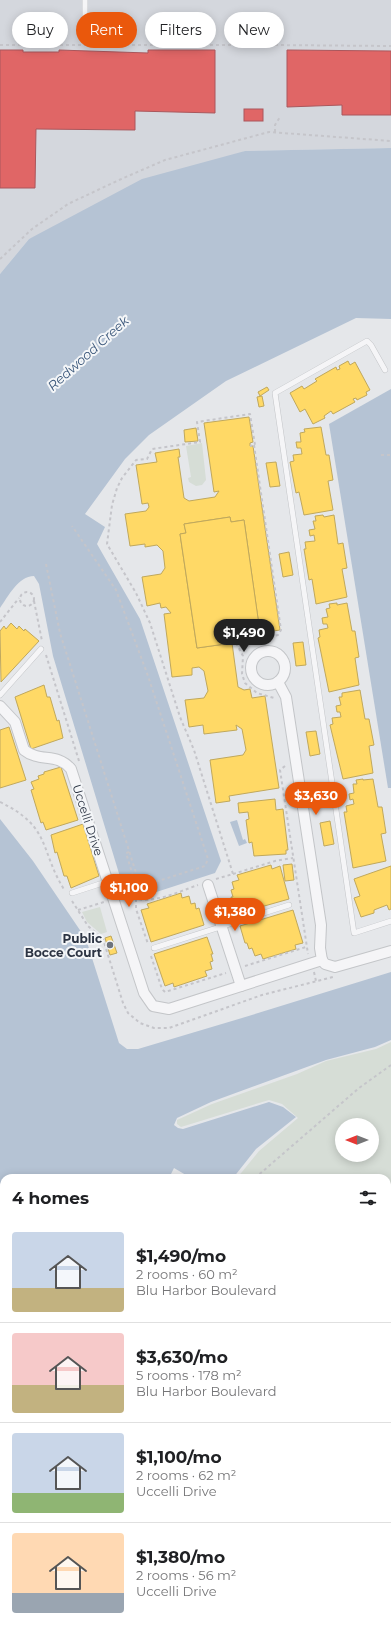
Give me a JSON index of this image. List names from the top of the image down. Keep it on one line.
{"streets":{"street":["Uccelli Drive"]},"water":["Redwood Creek"],"places":["Public Bocce Court"],"north":"left","page":{"chip":["Buy","Rent","Filters","New"],"price":["$1,490","$3,630","$1,100","$1,380"],"heading":"4 homes","list":[{"name":"$1,490/mo","note":"2 rooms · 60 m² · Blu Harbor Boulevard"},{"name":"$3,630/mo","note":"5 rooms · 178 m² · Blu Harbor Boulevard"},{"name":"$1,100/mo","note":"2 rooms · 62 m² · Uccelli Drive"},{"name":"$1,380/mo","note":"2 rooms · 56 m² · Uccelli Drive"}]}}
